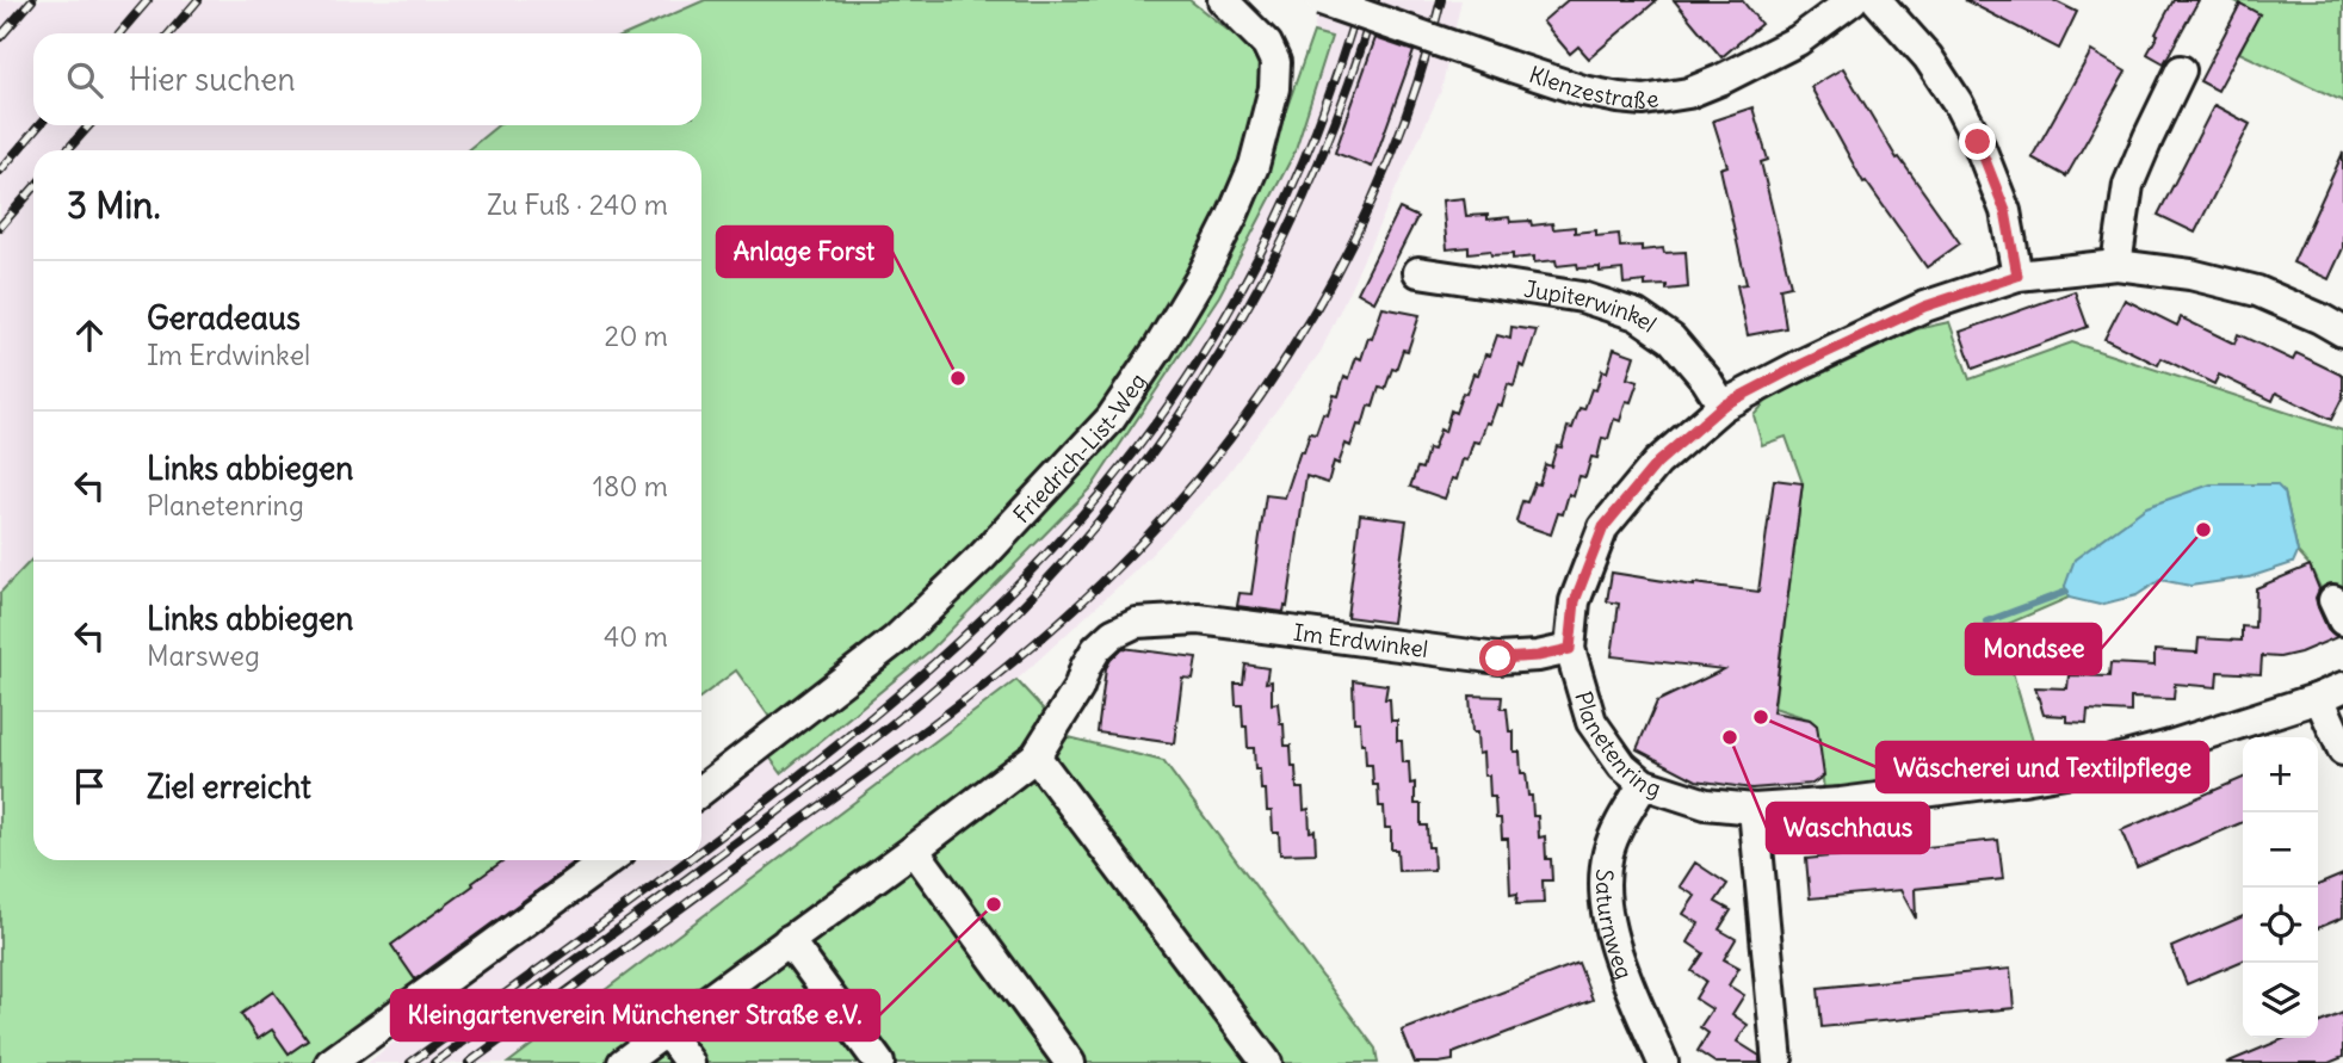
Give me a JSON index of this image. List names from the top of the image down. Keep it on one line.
{"streets":{"street":["Klenzestraße","Jupiterwinkel","Friedrich-List-Weg","Im Erdwinkel","Planetenring","Saturnweg"]},"crossings":[["Jupiterwinkel","Planetenring"],["Im Erdwinkel","Planetenring"],["Planetenring","Saturnweg"]],"places":["Anlage Forst","Mondsee","Wäscherei und Textilpflege","Waschhaus","Kleingartenverein Münchener Straße e.V."],"page":{"search":"Hier suchen","heading":["3 Min.","Zu Fuß · 240 m"],"list":[["Geradeaus","Im Erdwinkel","20 m"],["Links abbiegen","Planetenring","180 m"],["Links abbiegen","Marsweg","40 m"],"Ziel erreicht"],"map_buttons":["+","−"]}}
